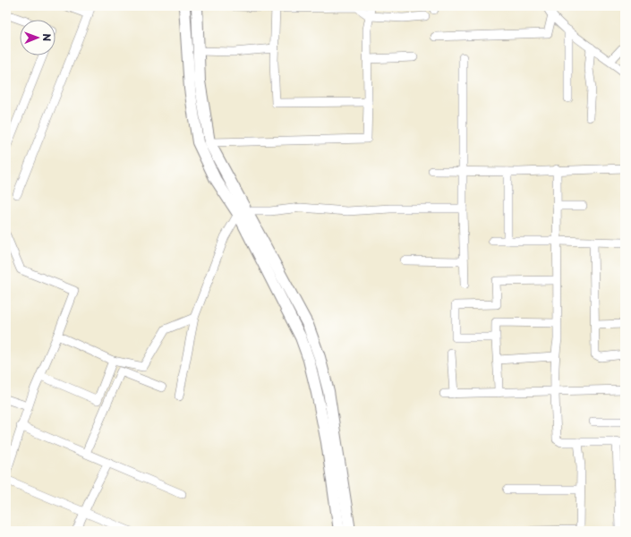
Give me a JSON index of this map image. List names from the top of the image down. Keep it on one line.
{"north":"right"}
